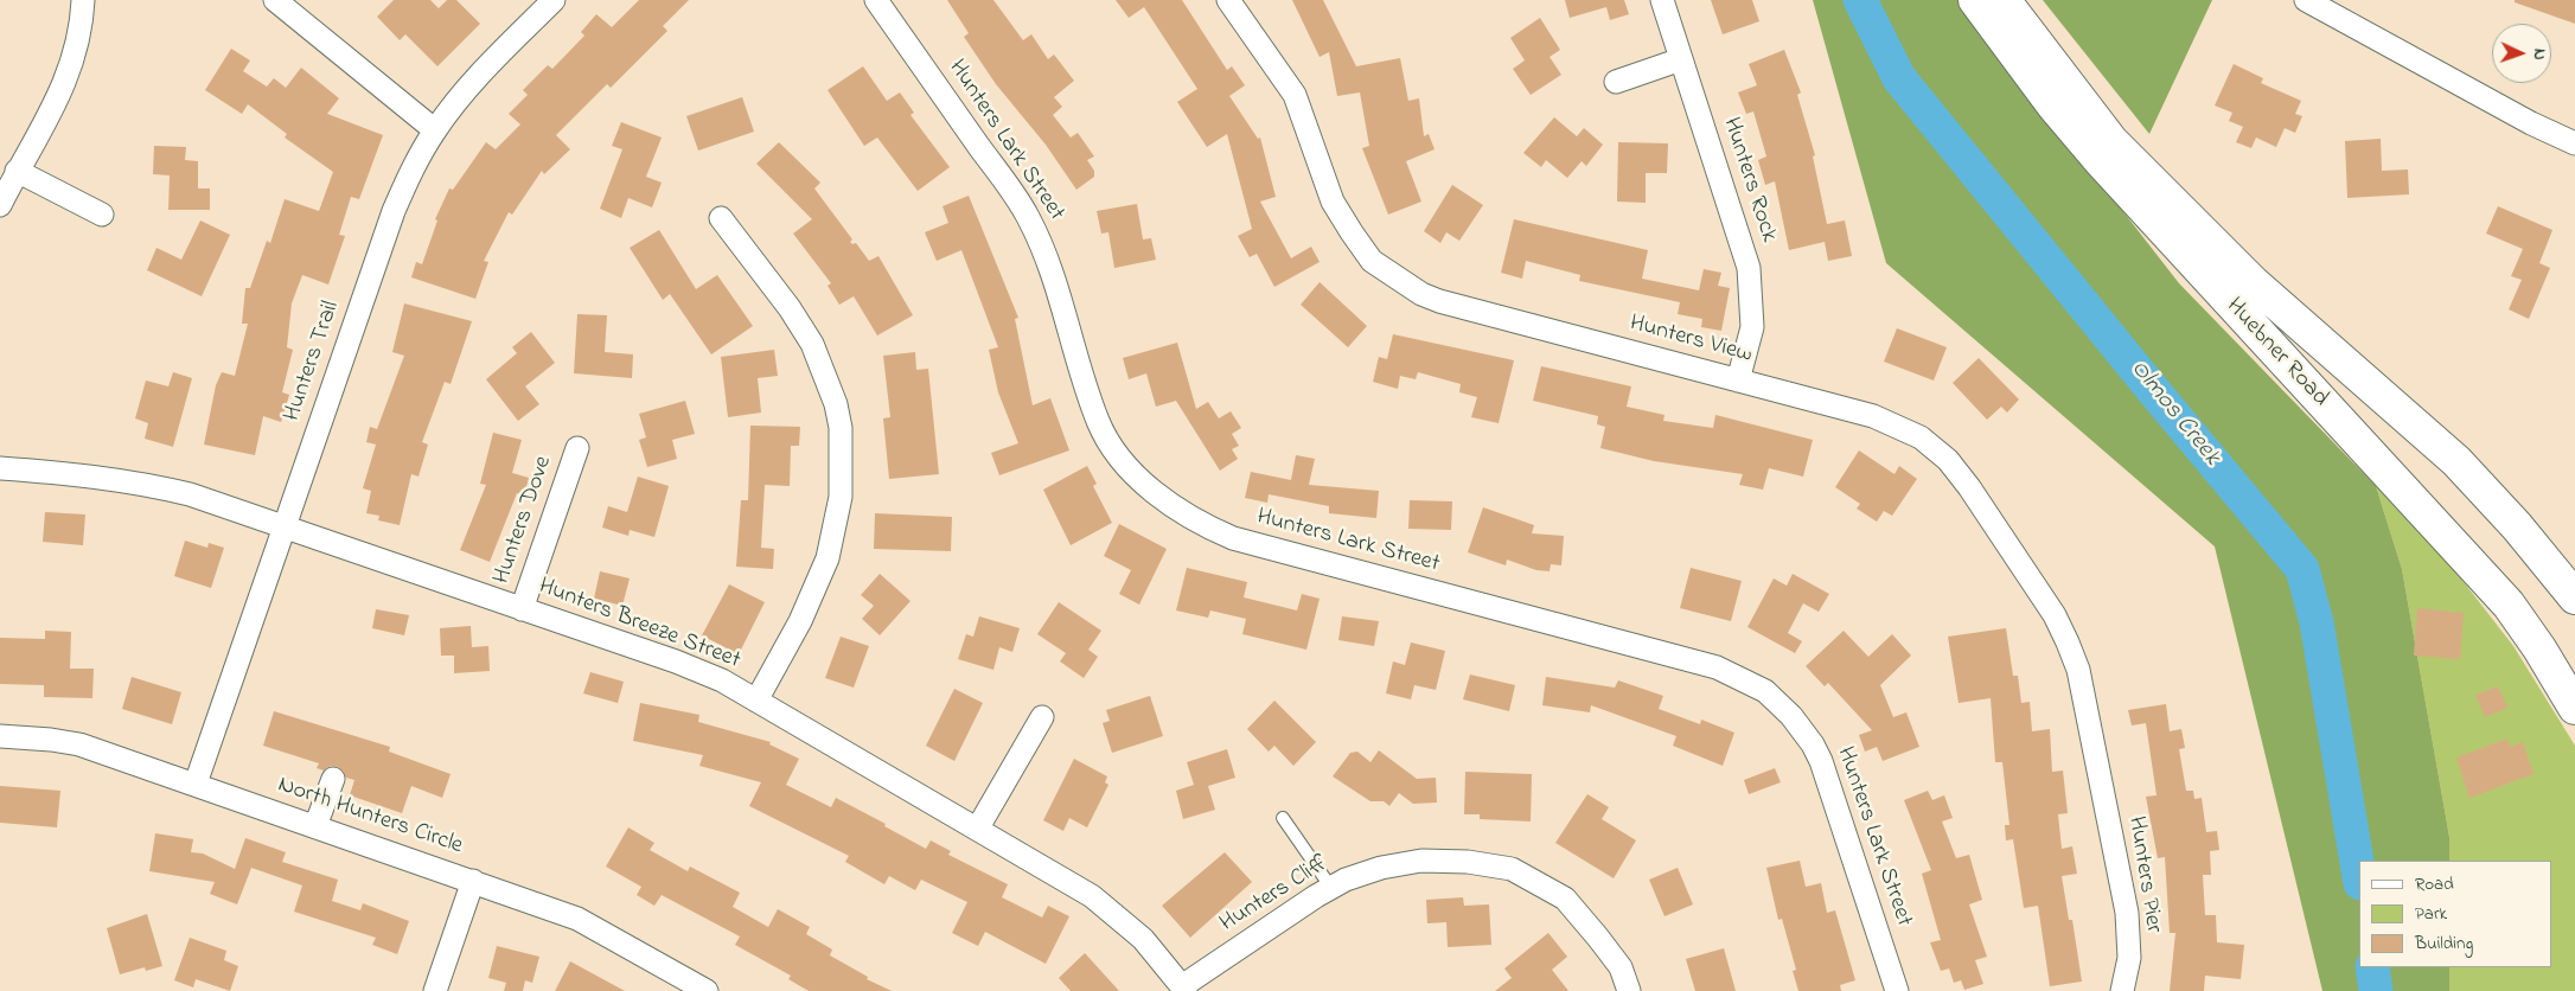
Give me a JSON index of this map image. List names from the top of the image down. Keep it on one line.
{"streets":{"main road":["Huebner Road"],"street":["Hunters Lark Street","Hunters Rock","Hunters View","Hunters Trail","Hunters Dove","Hunters Breeze Street","North Hunters Circle","Hunters Pier","Hunters Cliff"]},"crossings":[["Hunters Rock","Hunters View"],["Hunters View","Hunters Pier"],["Hunters Trail","Hunters Breeze Street"],["Hunters Trail","North Hunters Circle"],["Hunters Dove","Hunters Breeze Street"],["Hunters Breeze Street","Hunters Cliff"]],"water":["Olmos Creek"],"legend":["Road","Park","Building"],"north":"right"}
